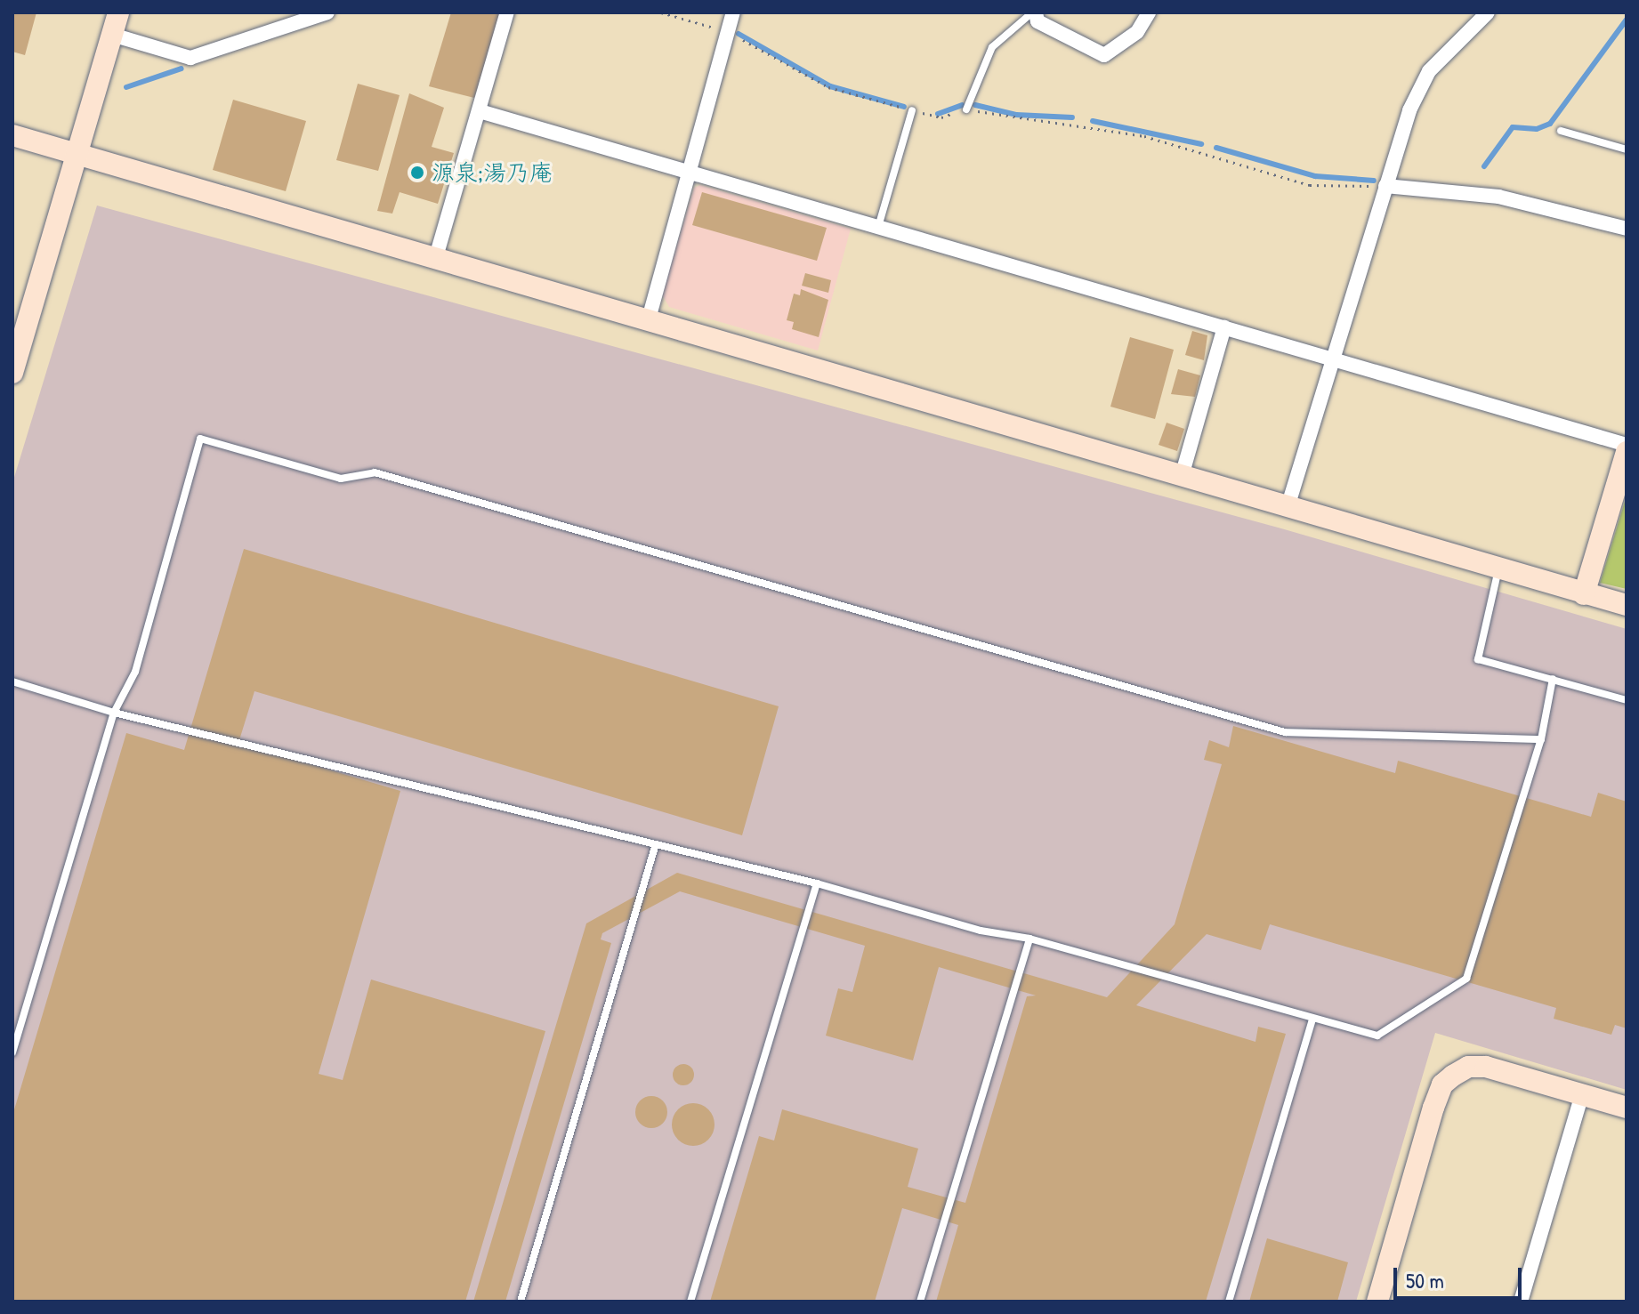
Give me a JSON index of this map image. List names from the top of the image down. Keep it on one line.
{"places":["源泉;湯乃庵"],"scale_bar":"50 m"}
